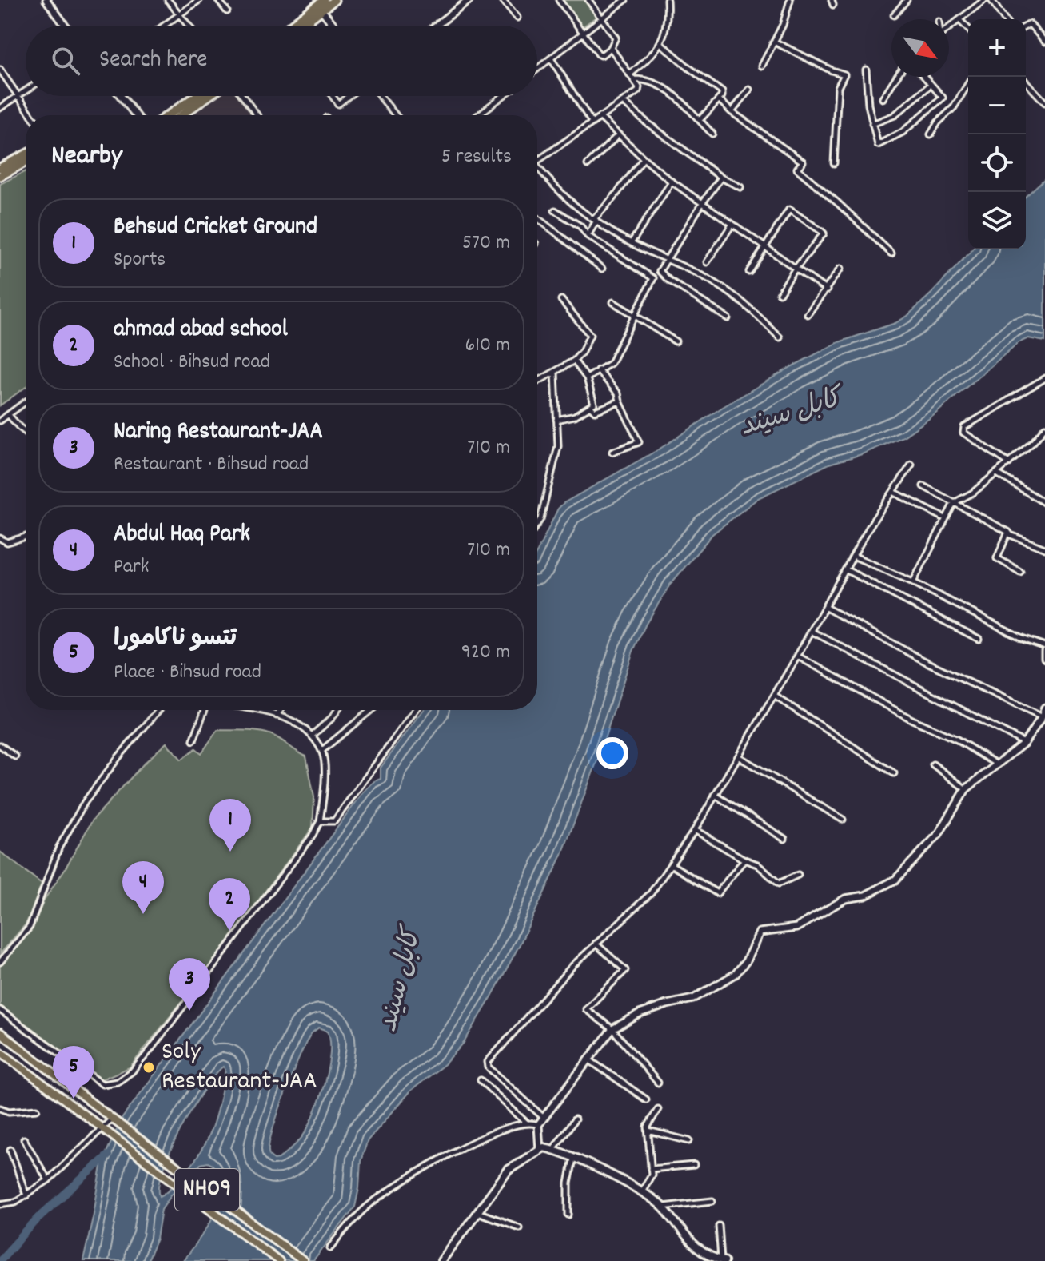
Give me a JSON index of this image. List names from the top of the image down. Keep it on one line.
{"streets":{"main road":["NH09"]},"water":["کابل سيند"],"places":["Soly Restaurant-JAA"],"north":"bottom right","page":{"map_buttons":["+","−"],"search":"Search here","heading":["Nearby","5 results"],"list":[{"mark":"1","name":"Behsud Cricket Ground","note":"Sports","value":"570 m"},{"mark":"2","name":"ahmad abad school","note":"School · Bihsud road","value":"610 m"},{"mark":"3","name":"Naring Restaurant-JAA","note":"Restaurant · Bihsud road","value":"710 m"},{"mark":"4","name":"Abdul Haq Park","note":"Park","value":"710 m"},{"mark":"5","name":"تتسو ناکامورا","note":"Place · Bihsud road","value":"920 m"}],"pins":["1","4","2","3","5"]}}
